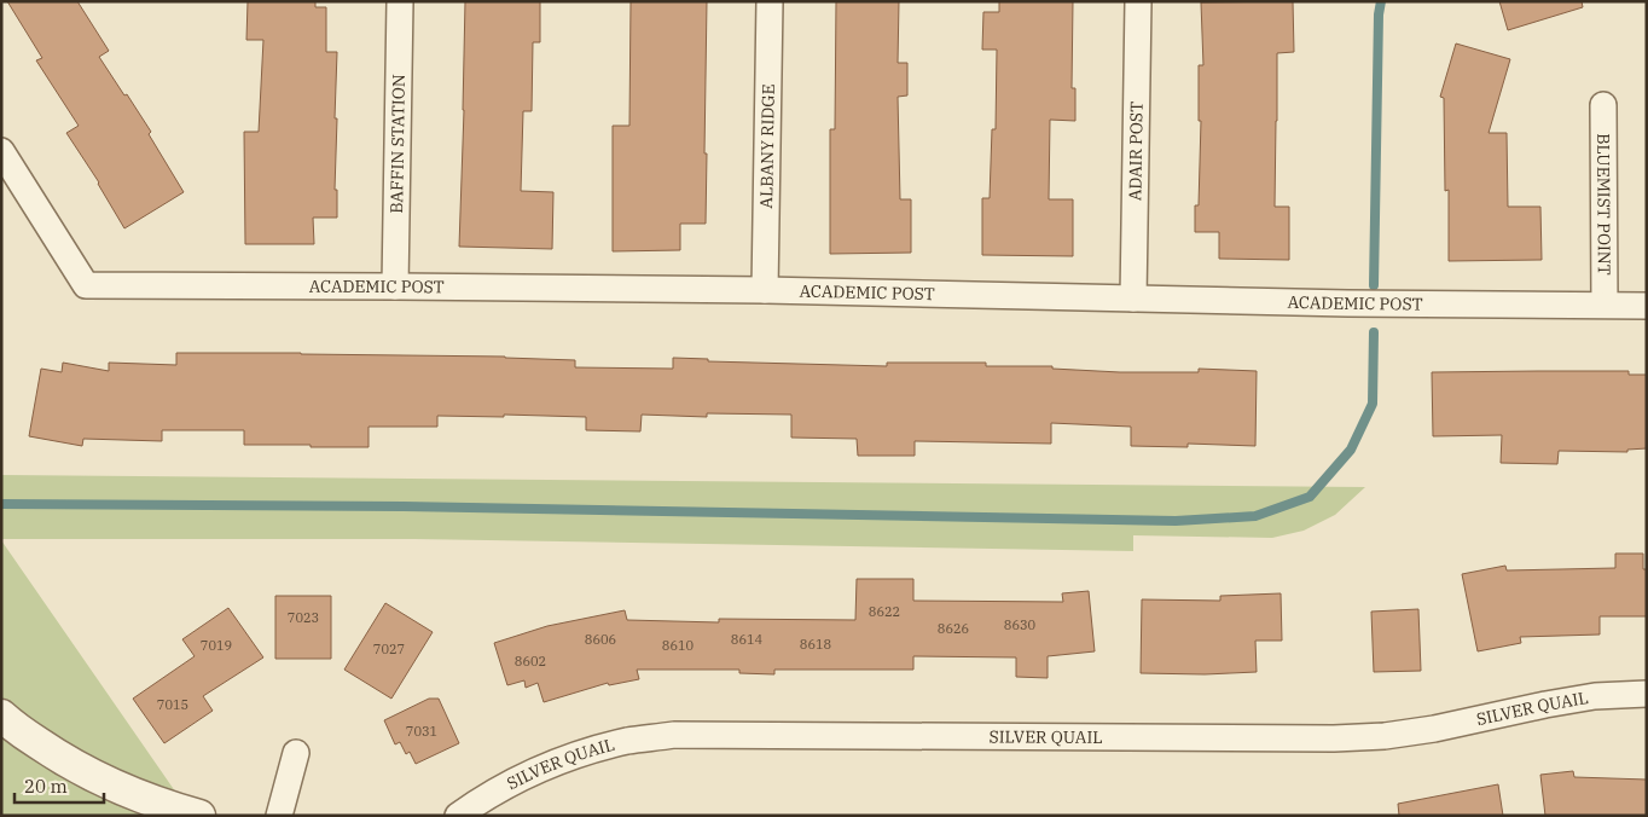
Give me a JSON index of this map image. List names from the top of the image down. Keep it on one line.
{"streets":{"street":["BAFFIN STATION","ALBANY RIDGE","ADAIR POST","BLUEMIST POINT","ACADEMIC POST","SILVER QUAIL"]},"crossings":[["BAFFIN STATION","ACADEMIC POST"],["ALBANY RIDGE","ACADEMIC POST"],["ADAIR POST","ACADEMIC POST"],["BLUEMIST POINT","ACADEMIC POST"]],"house_numbers":["8622","7023","8630","8626","8606","8614","8618","7019","8610","7027","8602","7015","7031"],"scale_bar":"20 m"}
